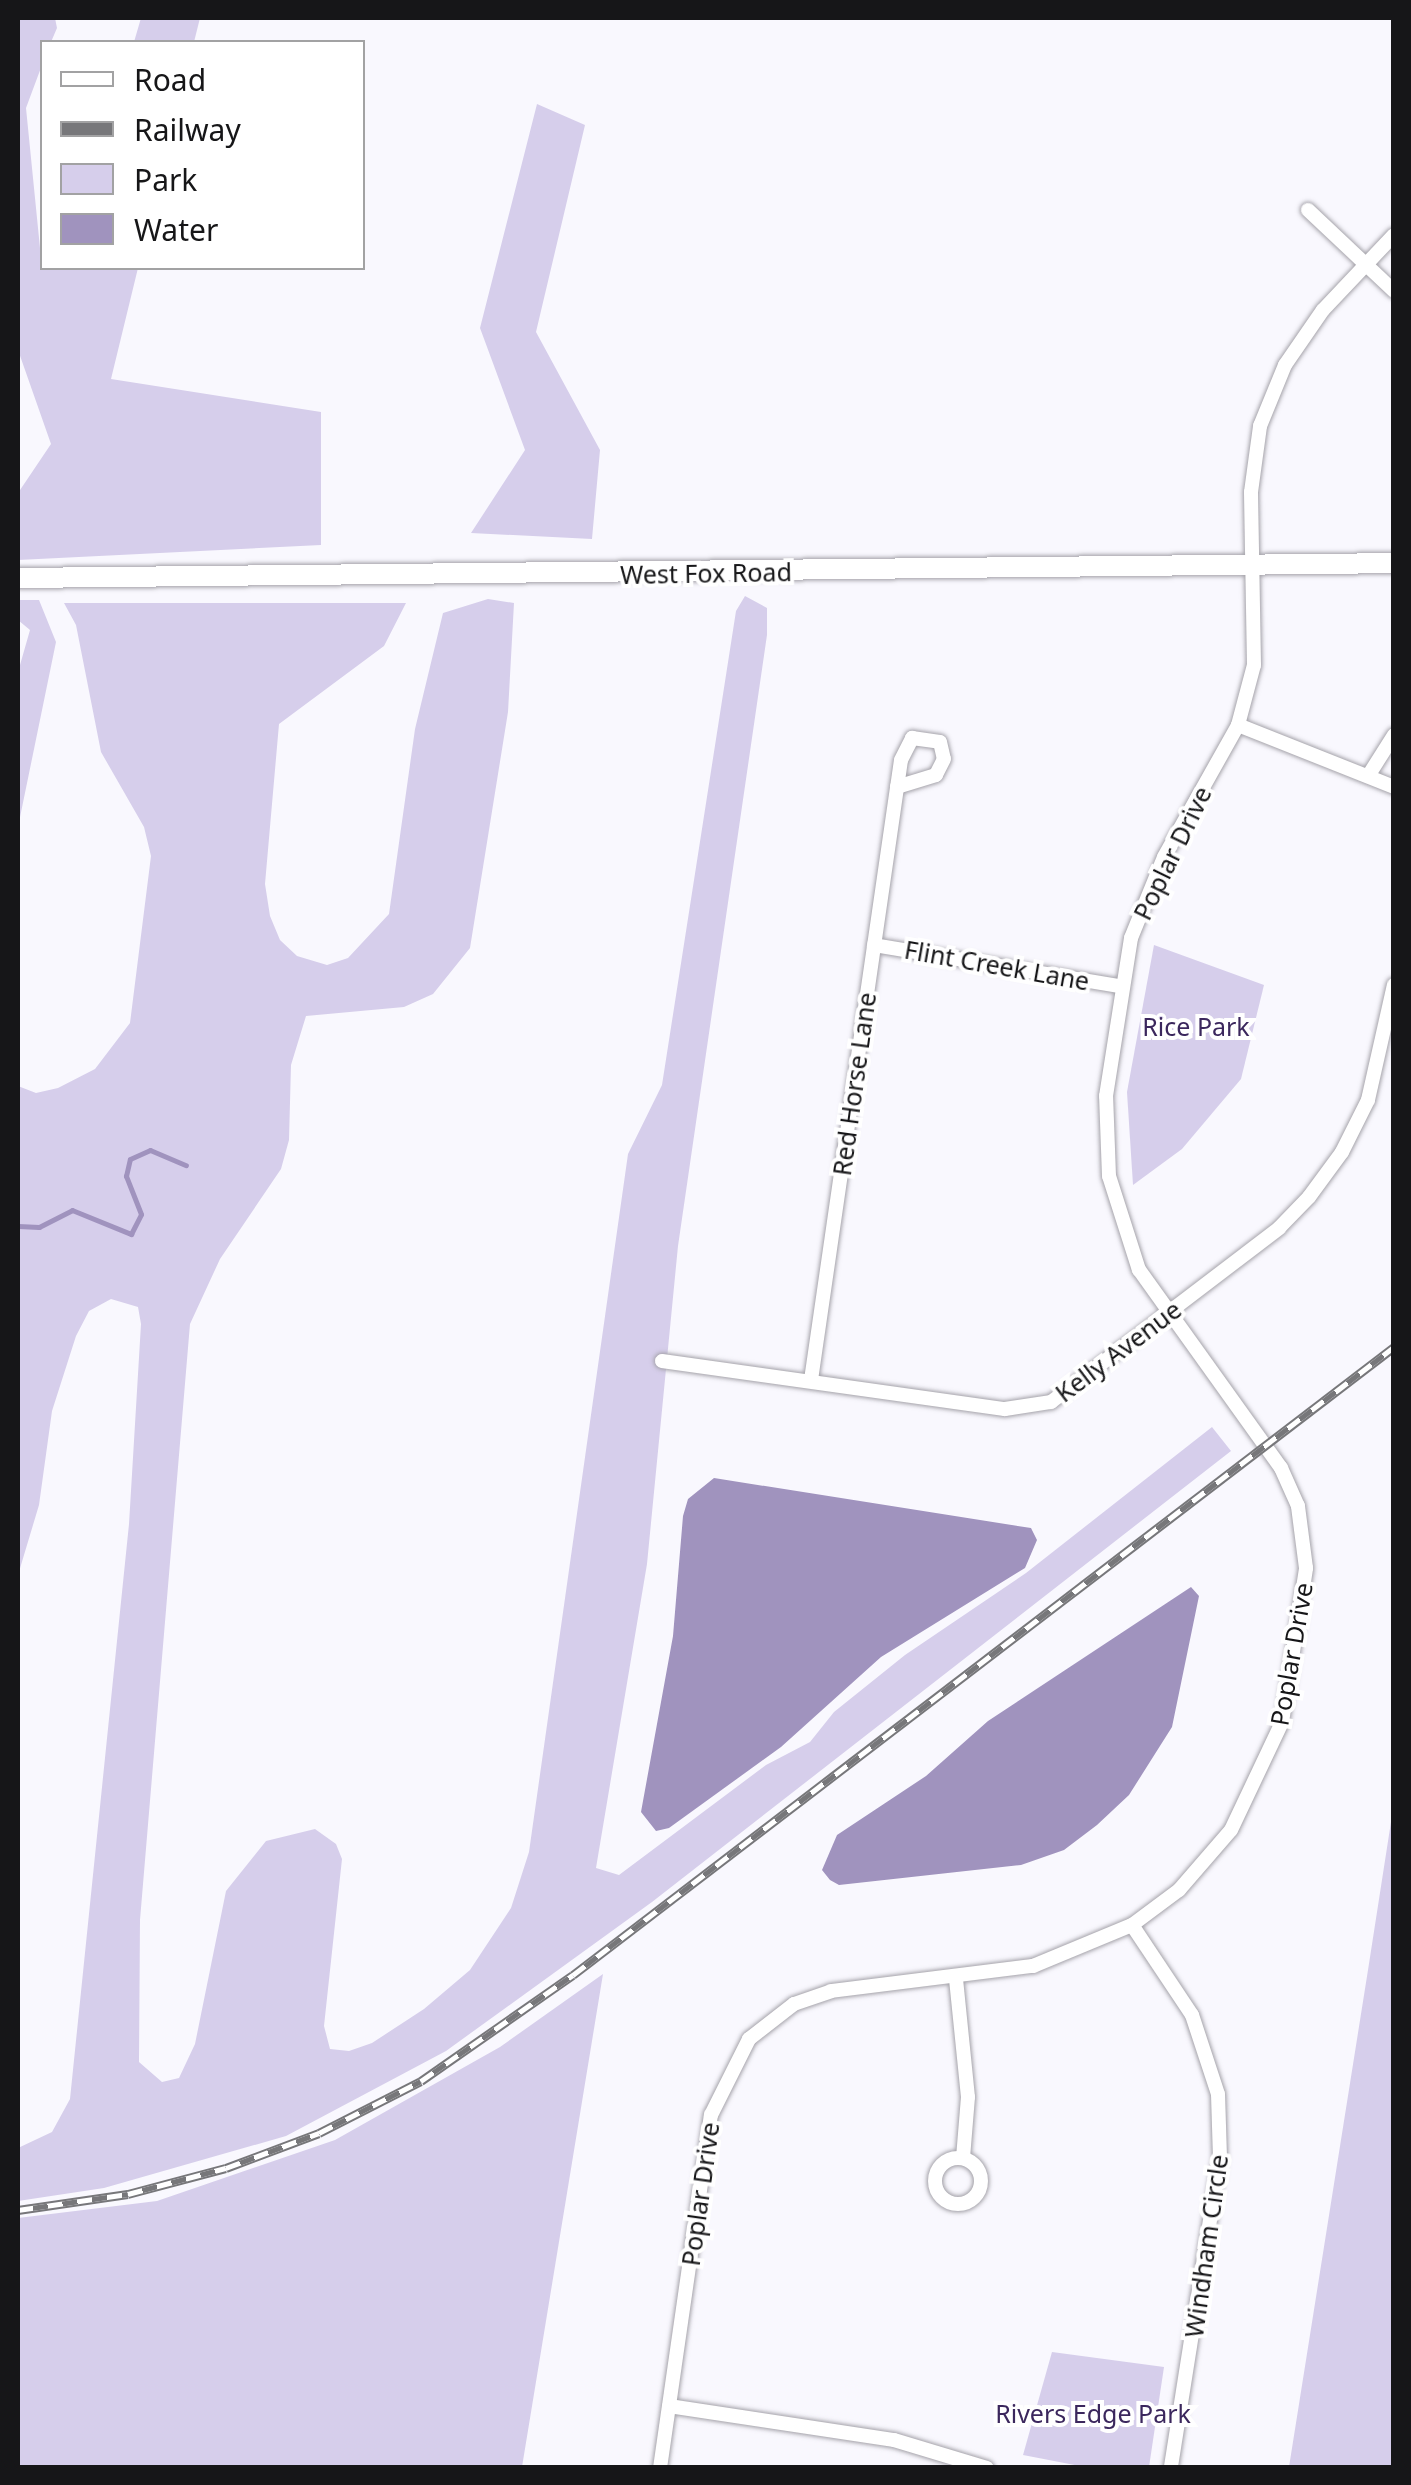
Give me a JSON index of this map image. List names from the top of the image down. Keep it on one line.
{"streets":{"street":["West Fox Road","Poplar Drive","Flint Creek Lane","Red Horse Lane","Kelly Avenue","Windham Circle"]},"crossings":[["West Fox Road","Poplar Drive"],["Poplar Drive","Flint Creek Lane"],["Poplar Drive","Kelly Avenue"],["Poplar Drive","Windham Circle"],["Flint Creek Lane","Red Horse Lane"],["Red Horse Lane","Kelly Avenue"]],"parks":["Rice Park","Rivers Edge Park"],"legend":["Road","Railway","Park","Water"]}
